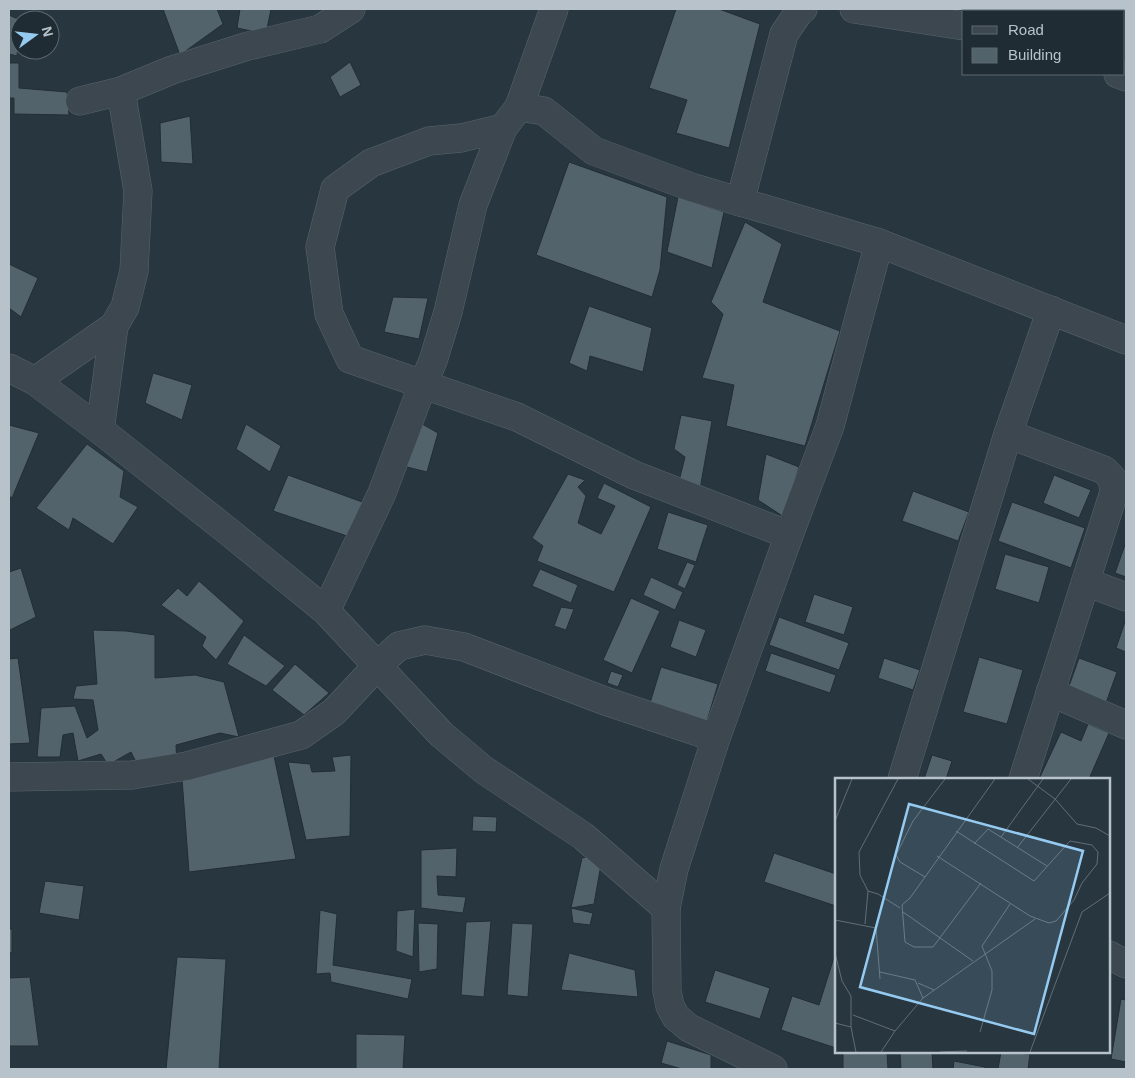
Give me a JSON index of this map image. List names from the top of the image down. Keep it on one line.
{"legend":["Road","Building"],"north":"right"}
